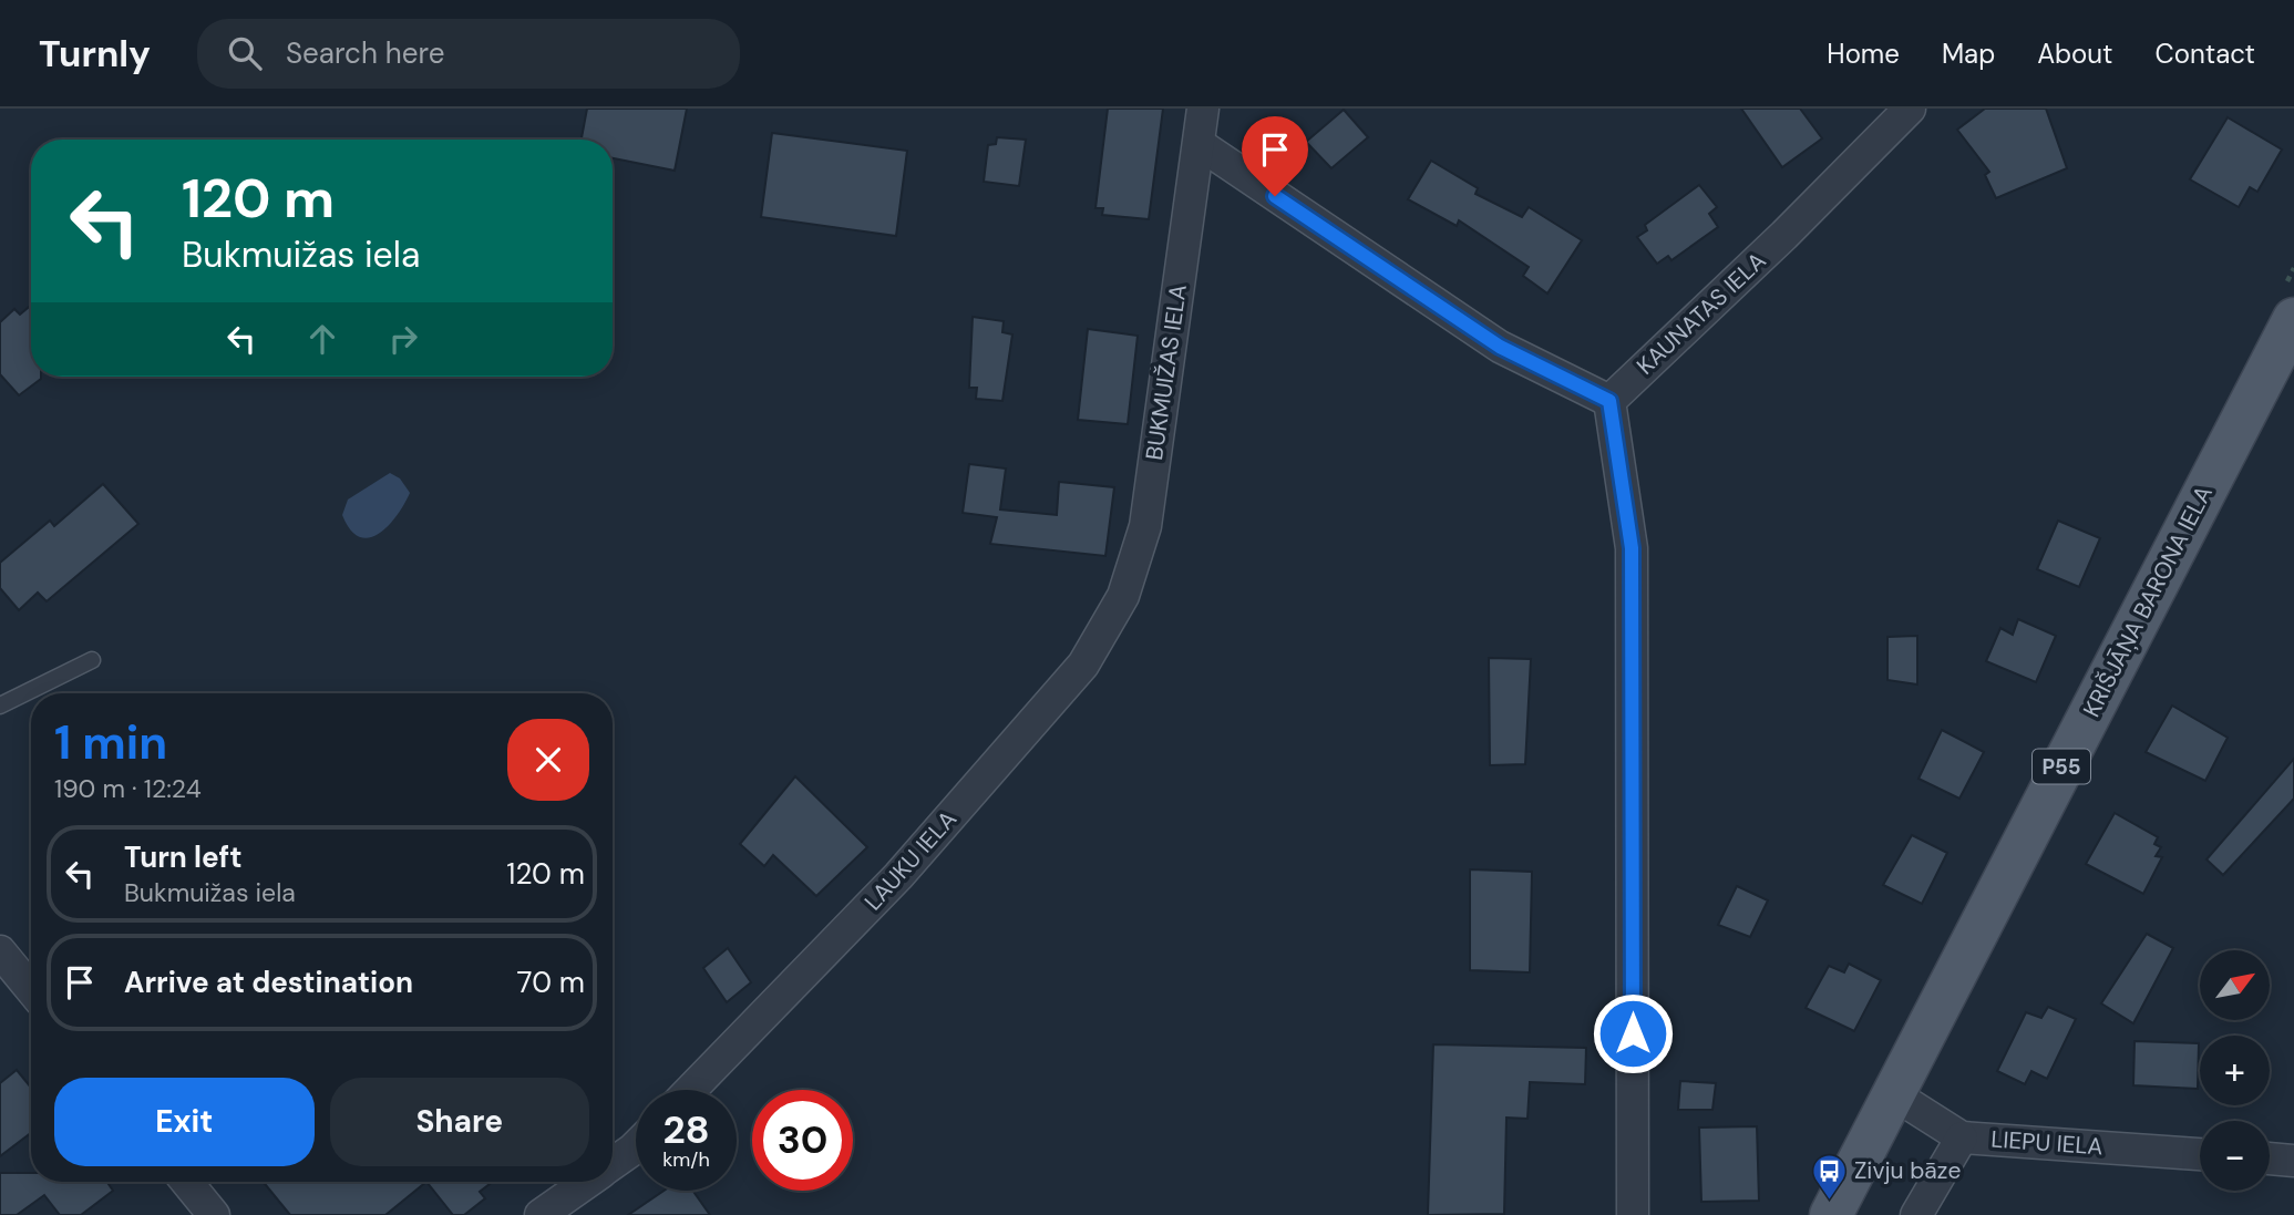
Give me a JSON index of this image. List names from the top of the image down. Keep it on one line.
{"streets":{"main road":["KRIŠJĀŅA BARONA IELA","P55"],"street":["KAUNATAS IELA","BUKMUIŽAS IELA","LAUKU IELA","LIEPU IELA"]},"crossings":[["BUKMUIŽAS IELA","LAUKU IELA"],["KRIŠJĀŅA BARONA IELA","LIEPU IELA"]],"places":{"bus stop":["Zivju bāze"]},"north":"top right","page":{"header":"Turnly","search":"Search here","nav":["Home","Map","About","Contact"],"turn":["120 m","Bukmuižas iela"],"heading":["1 min","190 m · 12:24"],"list":[{"name":"Turn left","note":"Bukmuižas iela","value":"120 m"},{"name":"Arrive at destination","value":"70 m"}],"map_buttons":["+","−"],"buttons":["Exit","Share"],"speed":"28 km/h","limit":"30"}}
